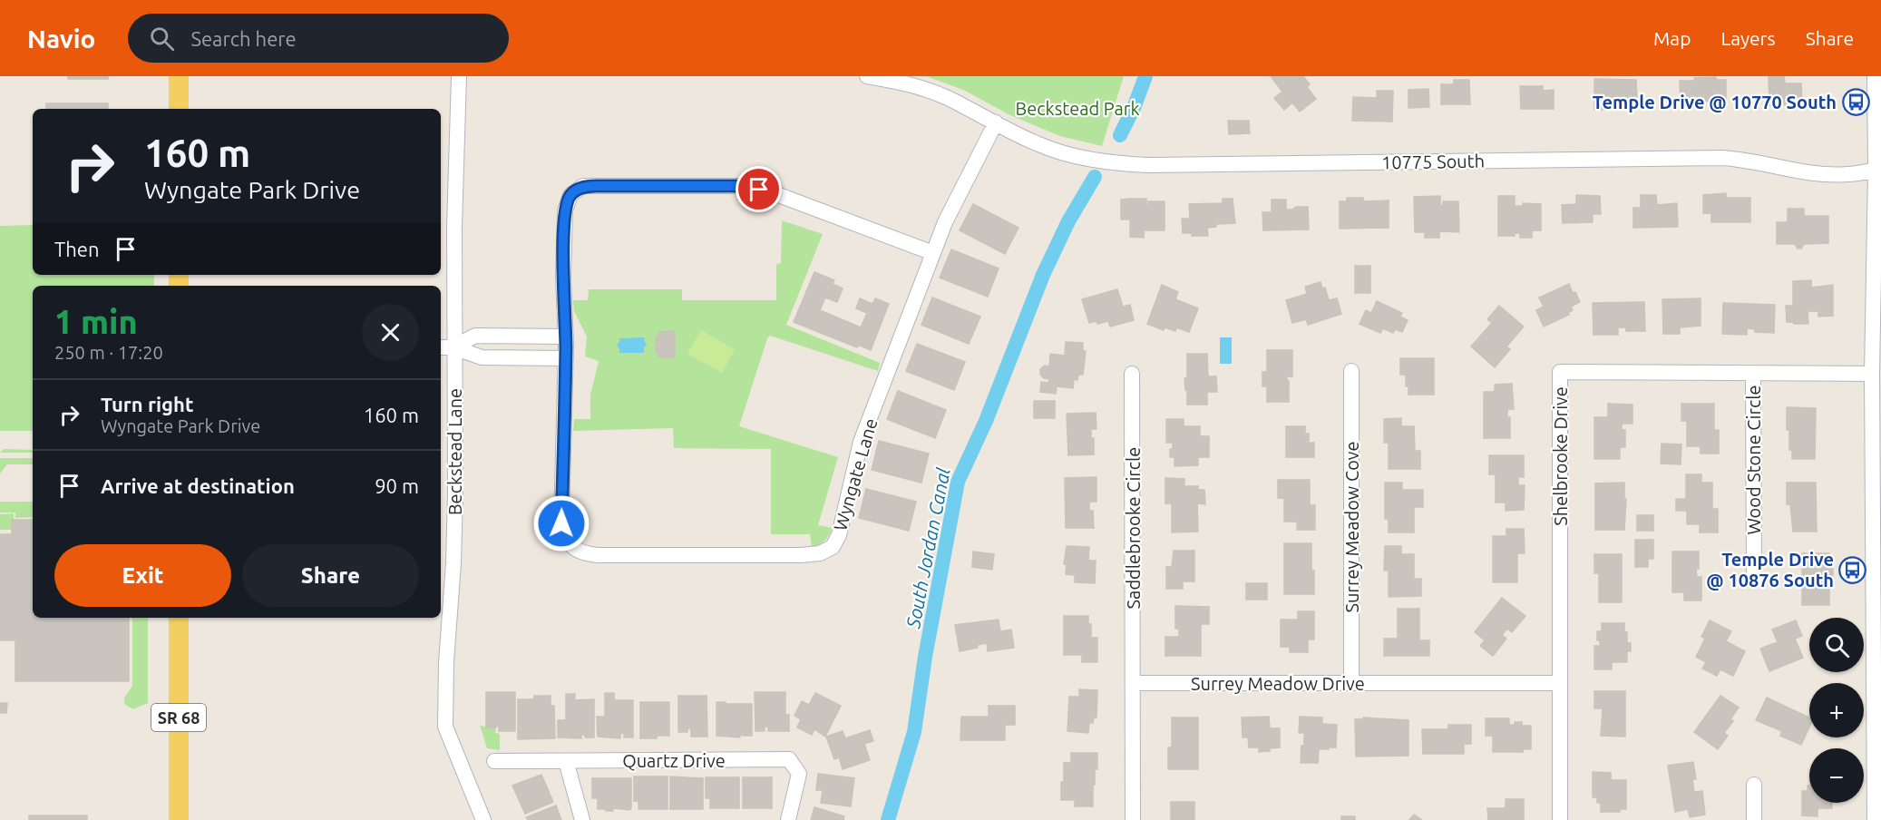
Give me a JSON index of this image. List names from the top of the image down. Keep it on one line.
{"streets":{"main road":["SR 68"],"street":["10775 South","Beckstead Lane","Shelbrooke Drive","Wood Stone Circle","Wyngate Lane","Surrey Meadow Cove","Saddlebrooke Circle","Surrey Meadow Drive","Quartz Drive"]},"crossings":[["10775 South","Wyngate Lane"],["Shelbrooke Drive","Wood Stone Circle"],["Shelbrooke Drive","Surrey Meadow Drive"],["Surrey Meadow Cove","Surrey Meadow Drive"],["Saddlebrooke Circle","Surrey Meadow Drive"]],"water":["South Jordan Canal"],"parks":["Beckstead Park"],"places":{"bus stop":["Temple Drive @ 10770 South","Temple Drive @ 10876 South"]},"page":{"header":"Navio","search":"Search here","nav":["Map","Layers","Share"],"turn":["160 m","Wyngate Park Drive"],"then":"Then","heading":["1 min","250 m · 17:20"],"list":[{"name":"Turn right","note":"Wyngate Park Drive","value":"160 m"},{"name":"Arrive at destination","value":"90 m"}],"buttons":["Exit","Share"],"map_buttons":["+","−"]}}
